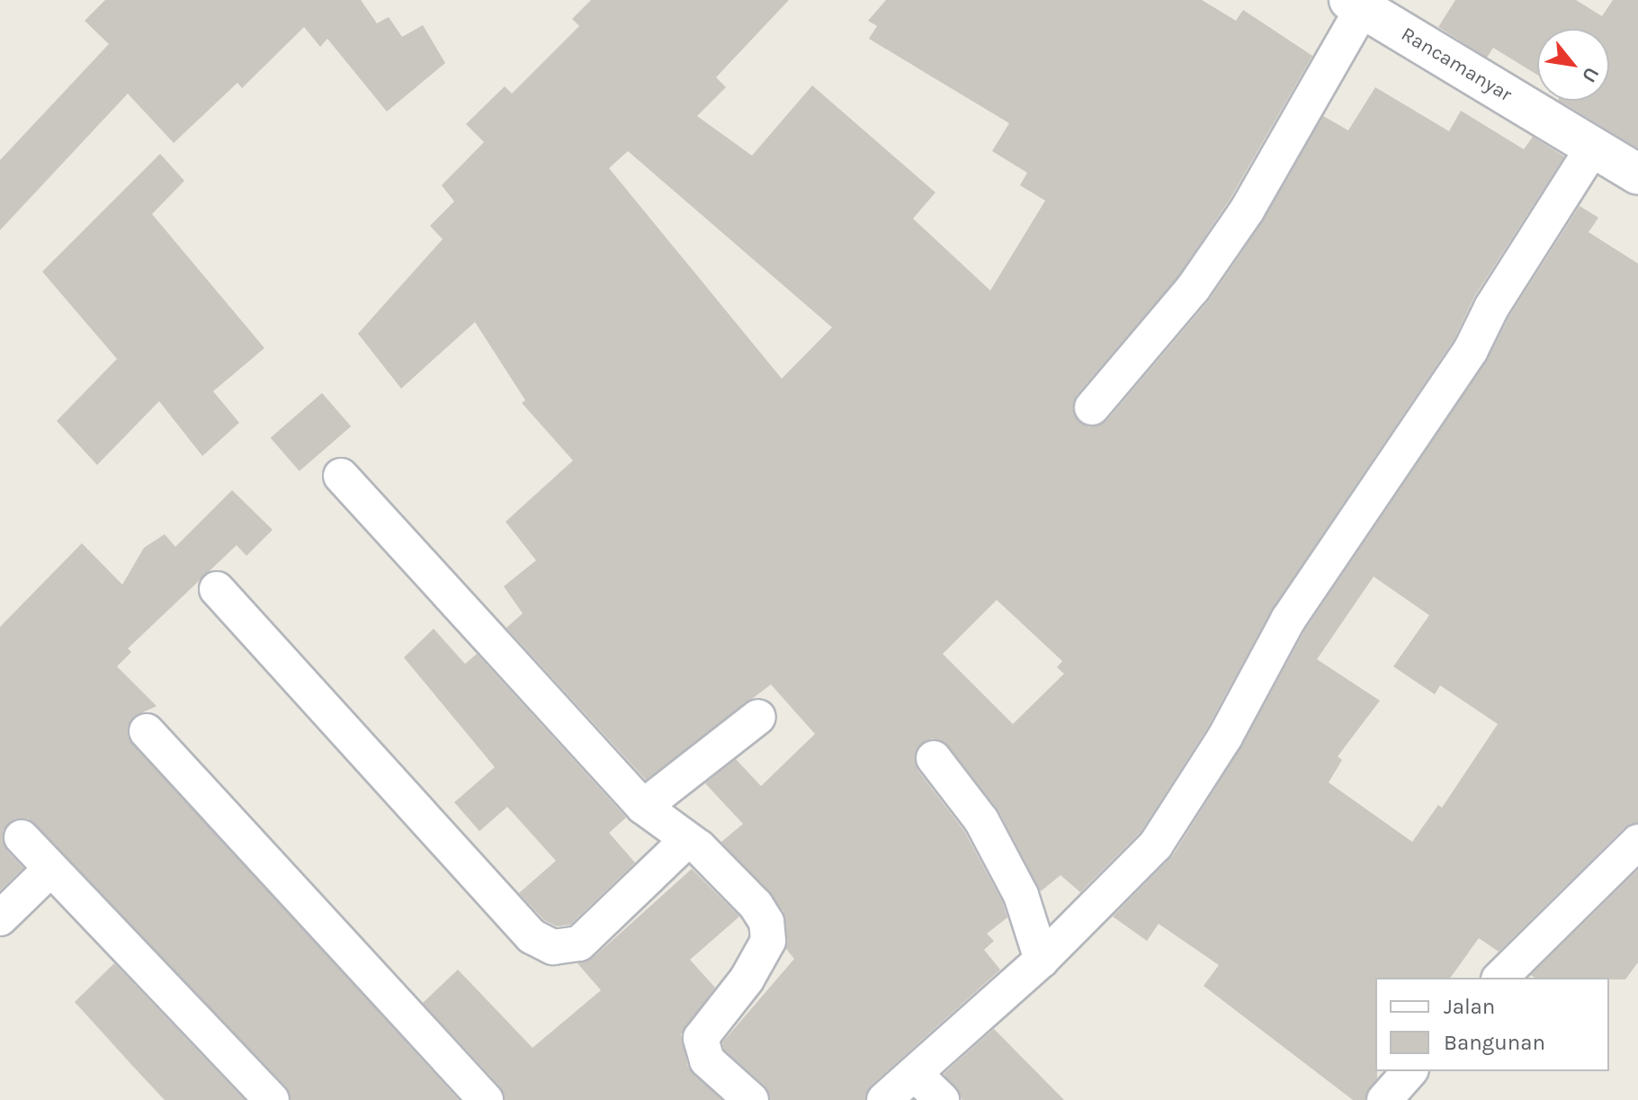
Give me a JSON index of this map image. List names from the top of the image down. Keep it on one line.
{"streets":{"street":["Rancamanyar"]},"legend":["Jalan","Bangunan"],"north":"bottom right"}
